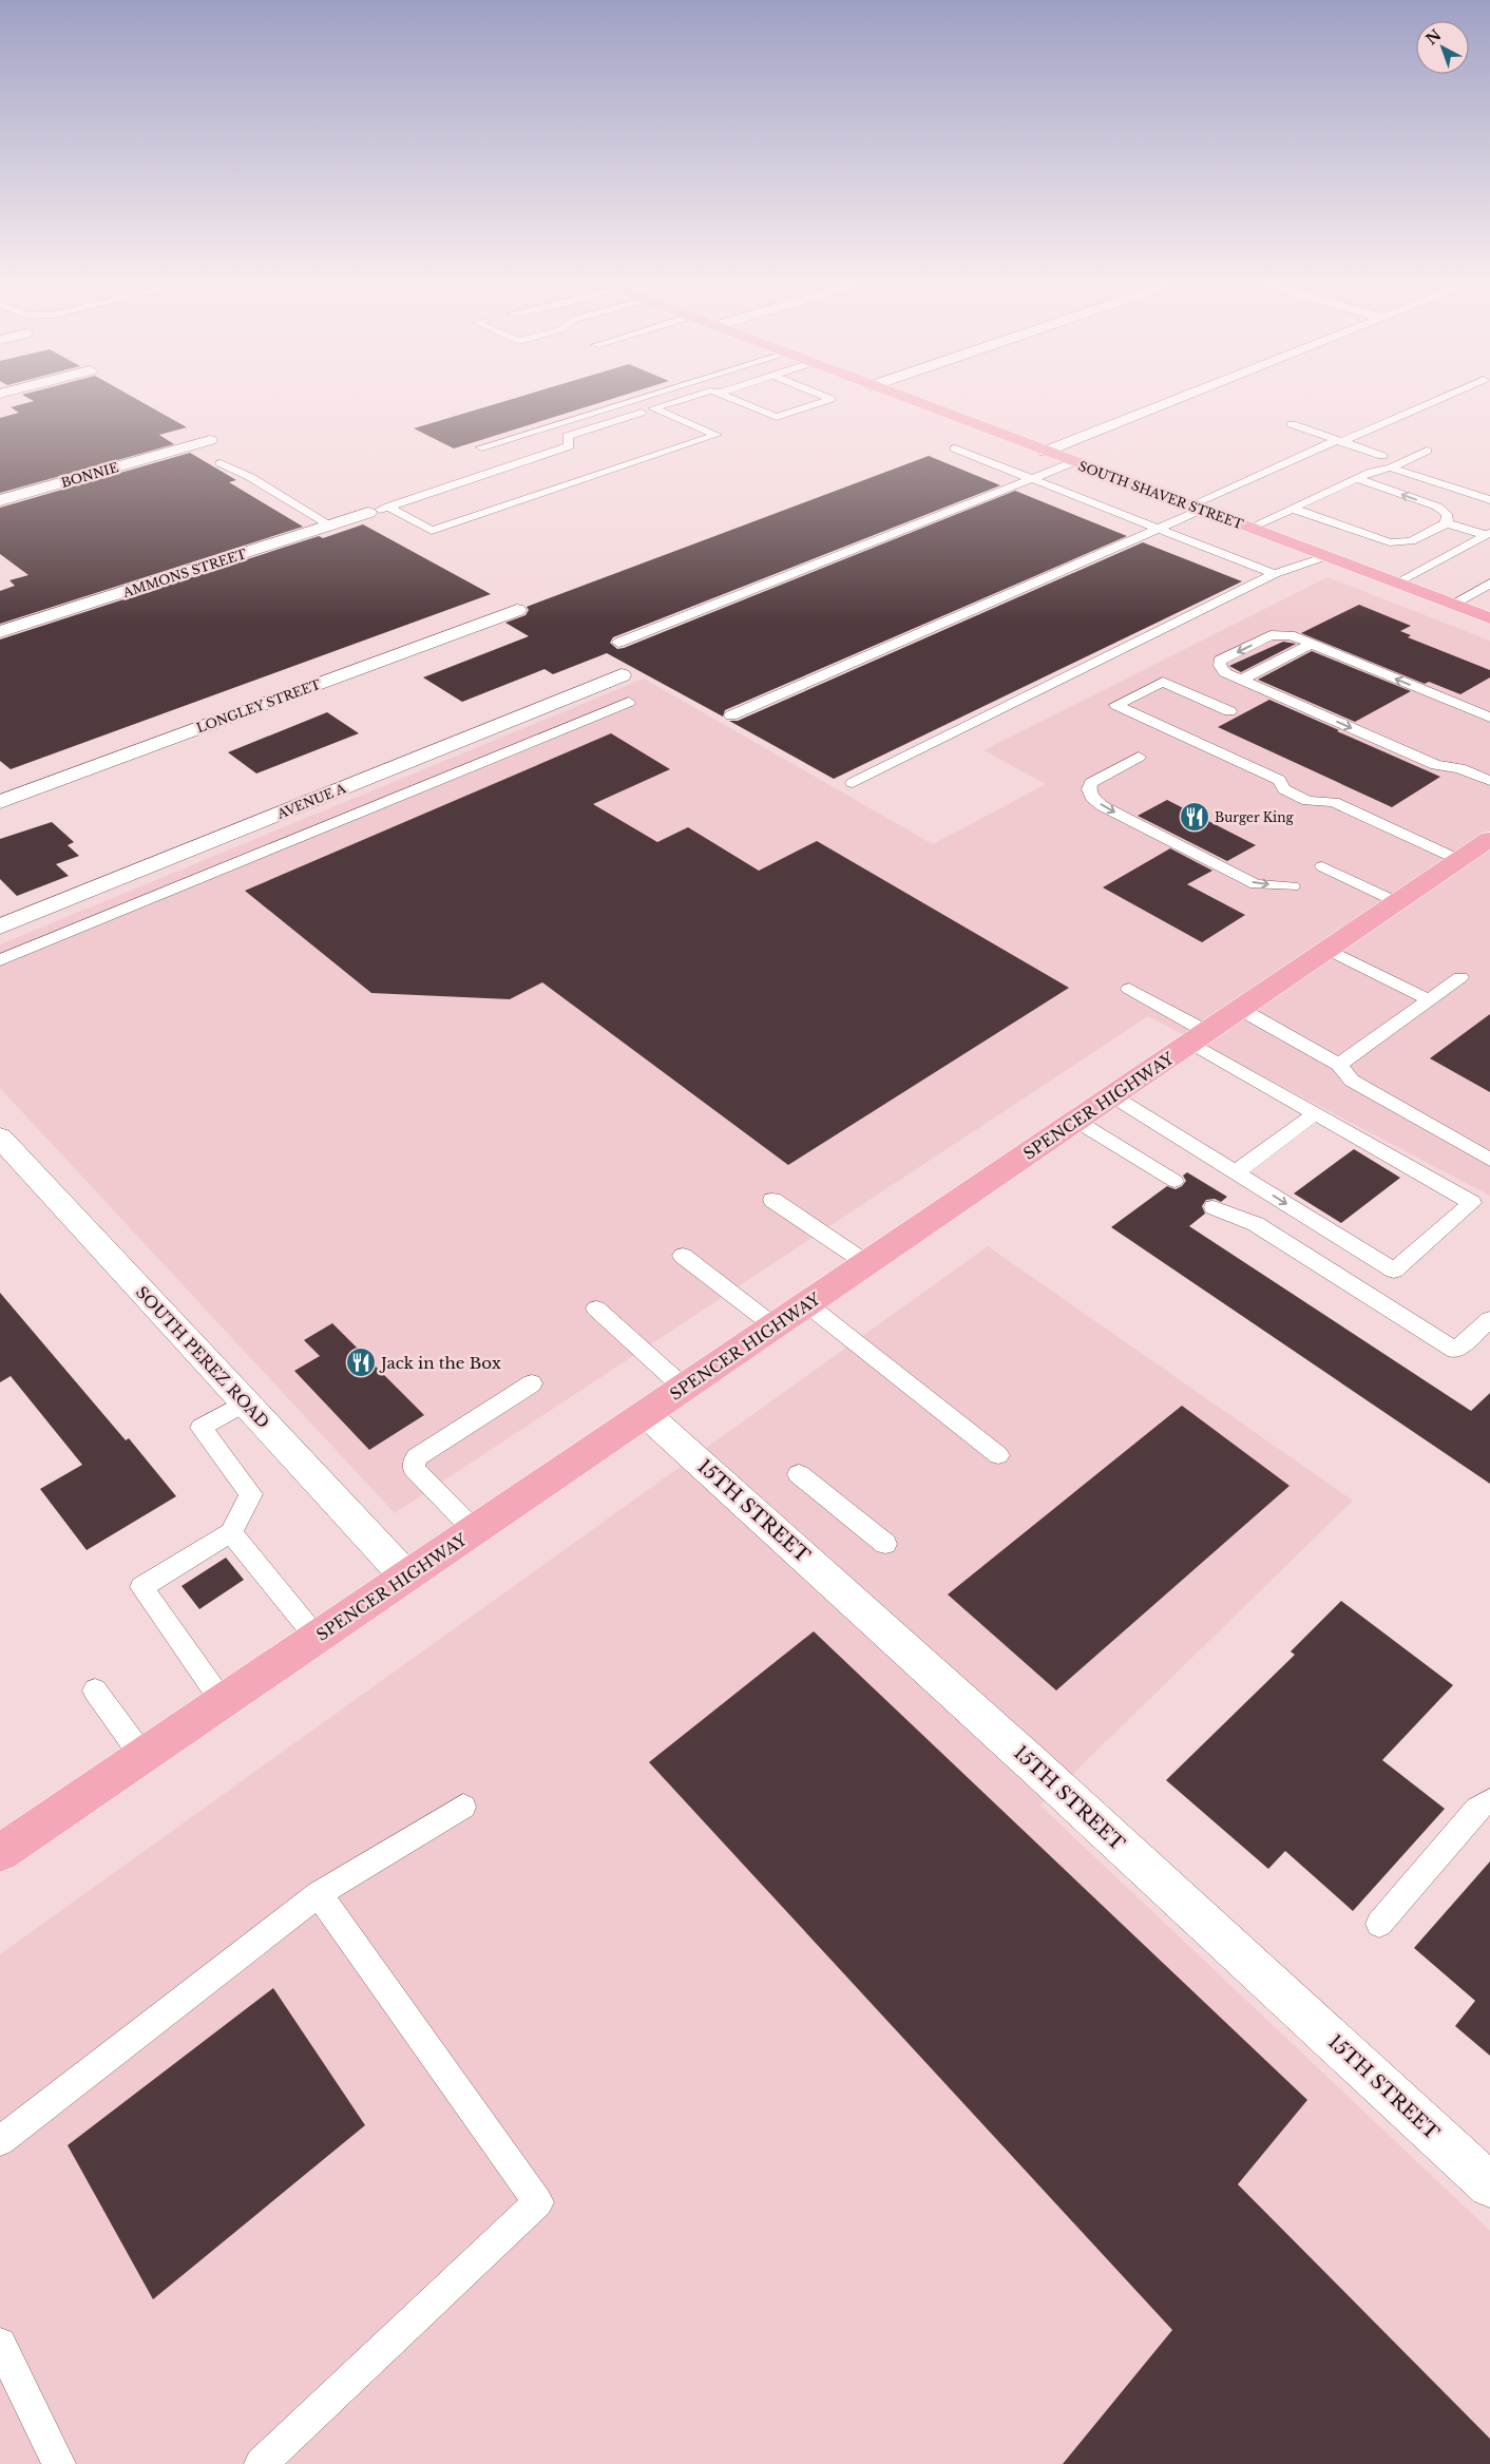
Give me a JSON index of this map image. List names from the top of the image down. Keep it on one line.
{"streets":{"main road":["SOUTH SHAVER STREET","SPENCER HIGHWAY"],"street":["BONNIE","AMMONS STREET","LONGLEY STREET","AVENUE A","SOUTH PEREZ ROAD","15TH STREET"]},"crossings":[["SPENCER HIGHWAY","SOUTH PEREZ ROAD"],["SPENCER HIGHWAY","15TH STREET"]],"places":{"restaurant":["Burger King","Jack in the Box"]},"north":"top left"}
